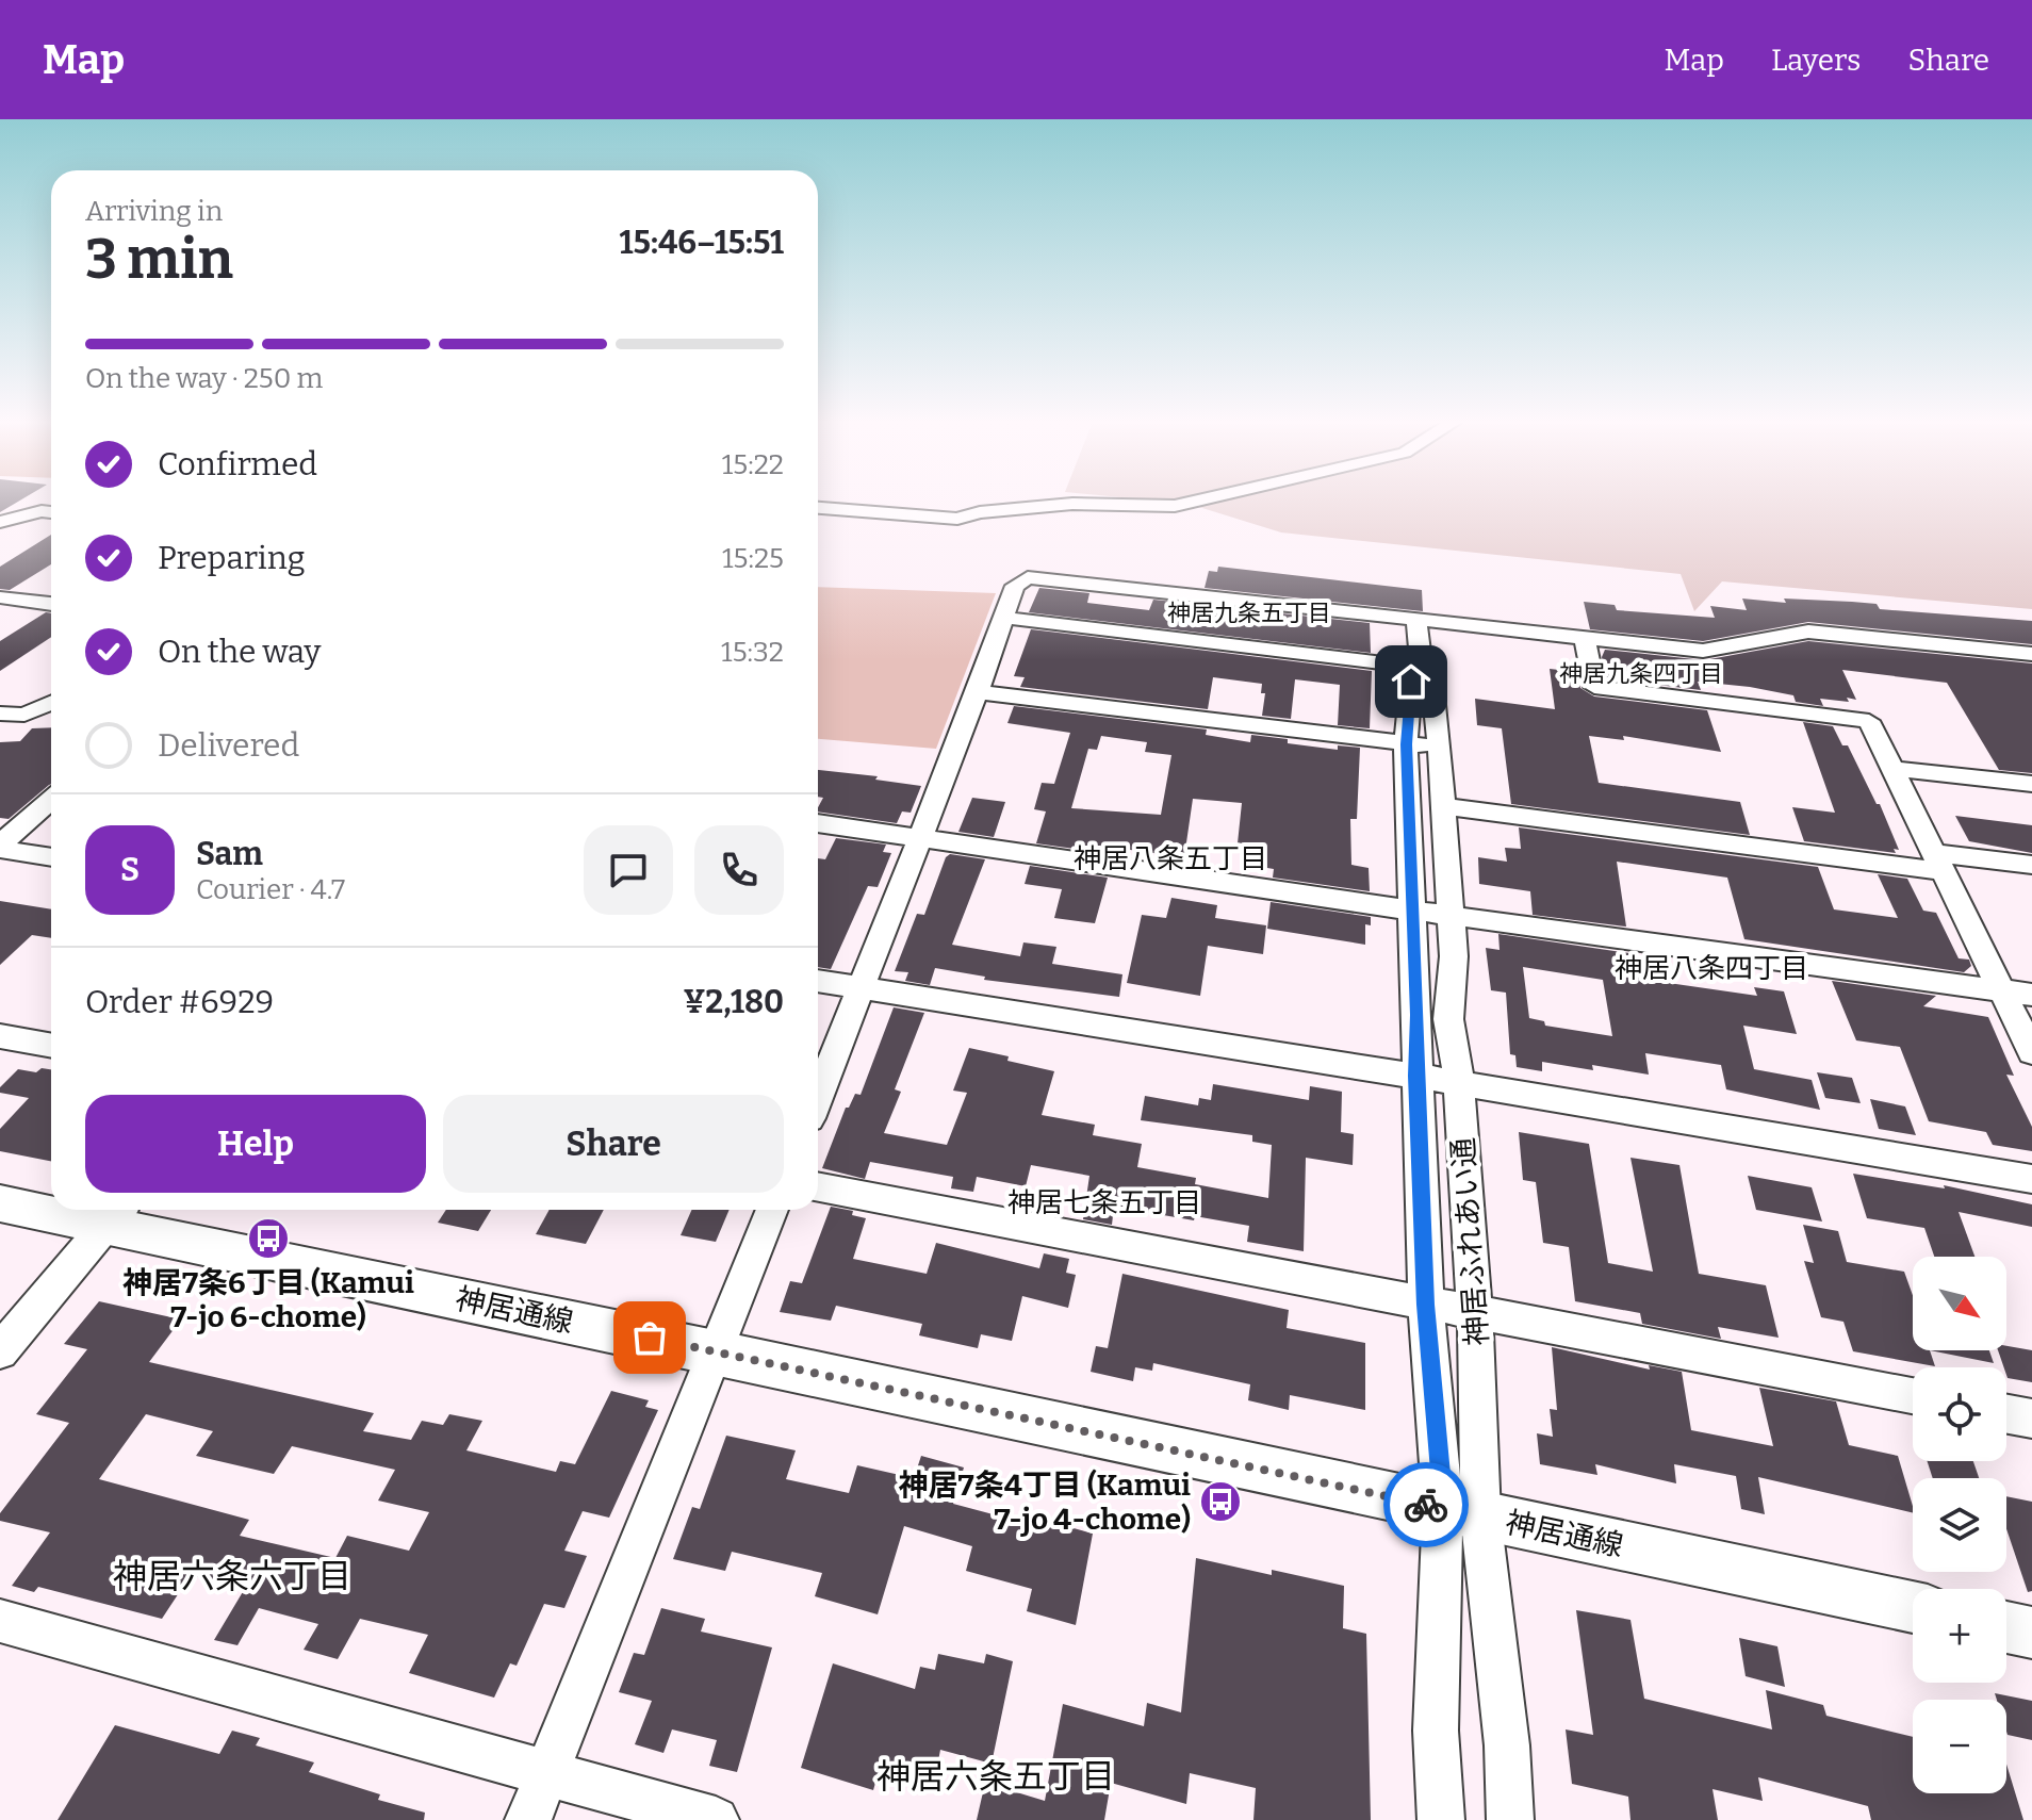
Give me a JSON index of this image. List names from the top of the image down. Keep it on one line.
{"streets":{"street":["神居ふれあい通","神居通線"]},"crossings":[["神居ふれあい通","神居通線"]],"districts":["神居九条五丁目","神居九条四丁目","神居八条五丁目","神居八条四丁目","神居七条五丁目","神居六条六丁目","神居六条五丁目"],"places":{"bus stop":["神居7条6丁目 (Kamui 7-jo 6-chome)","神居7条4丁目 (Kamui 7-jo 4-chome)"]},"north":"bottom right","page":{"header":"Map","nav":["Map","Layers","Share"],"heading":["3 min","Arriving in","15:46–15:51"],"panel":["Sam","Courier · 4.7","Order #6929","¥2,180"],"bar":"On the way · 250 m","list":[["Confirmed","15:22"],["Preparing","15:25"],["On the way","15:32"],"Delivered"],"round":"S","buttons":["Help","Share"],"map_buttons":["+","−"]}}
